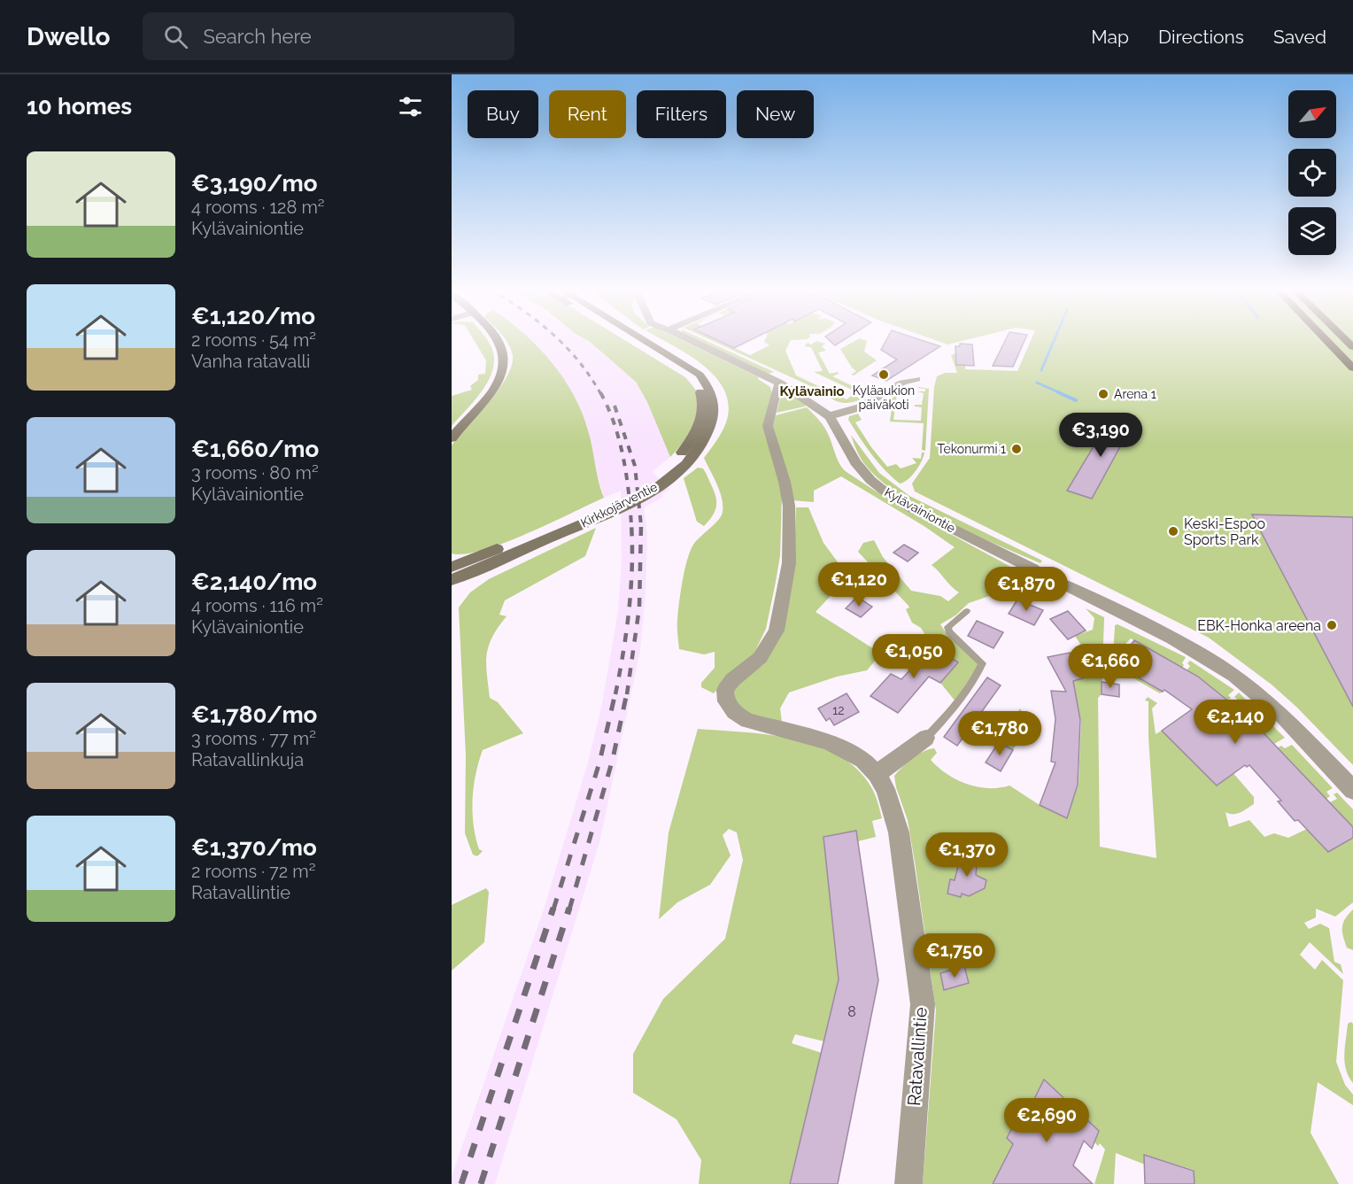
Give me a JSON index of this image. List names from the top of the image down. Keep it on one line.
{"streets":{"main road":["Kirkkojärventie"],"street":["Kylävainiontie","Ratavallintie"]},"crossings":[["Kylävainiontie","Ratavallintie"]],"districts":["Kylävainio"],"places":["Kyläaukion päiväkoti","Arena 1","Tekonurmi 1","Keski-Espoo Sports Park","EBK-Honka areena"],"house_numbers":["12","8"],"north":"top right","page":{"header":"Dwello","search":"Search here","nav":["Map","Directions","Saved"],"heading":"10 homes","chip":["Buy","Rent","Filters","New"],"list":[{"name":"€3,190/mo","note":"4 rooms · 128 m² · Kylävainiontie"},{"name":"€1,120/mo","note":"2 rooms · 54 m² · Vanha ratavalli"},{"name":"€1,660/mo","note":"3 rooms · 80 m² · Kylävainiontie"},{"name":"€2,140/mo","note":"4 rooms · 116 m² · Kylävainiontie"},{"name":"€1,780/mo","note":"3 rooms · 77 m² · Ratavallinkuja"},{"name":"€1,370/mo","note":"2 rooms · 72 m² · Ratavallintie"}],"price":["€3,190","€1,120","€1,870","€1,050","€1,660","€2,140","€1,780","€1,370","€1,750","€2,690"]}}
